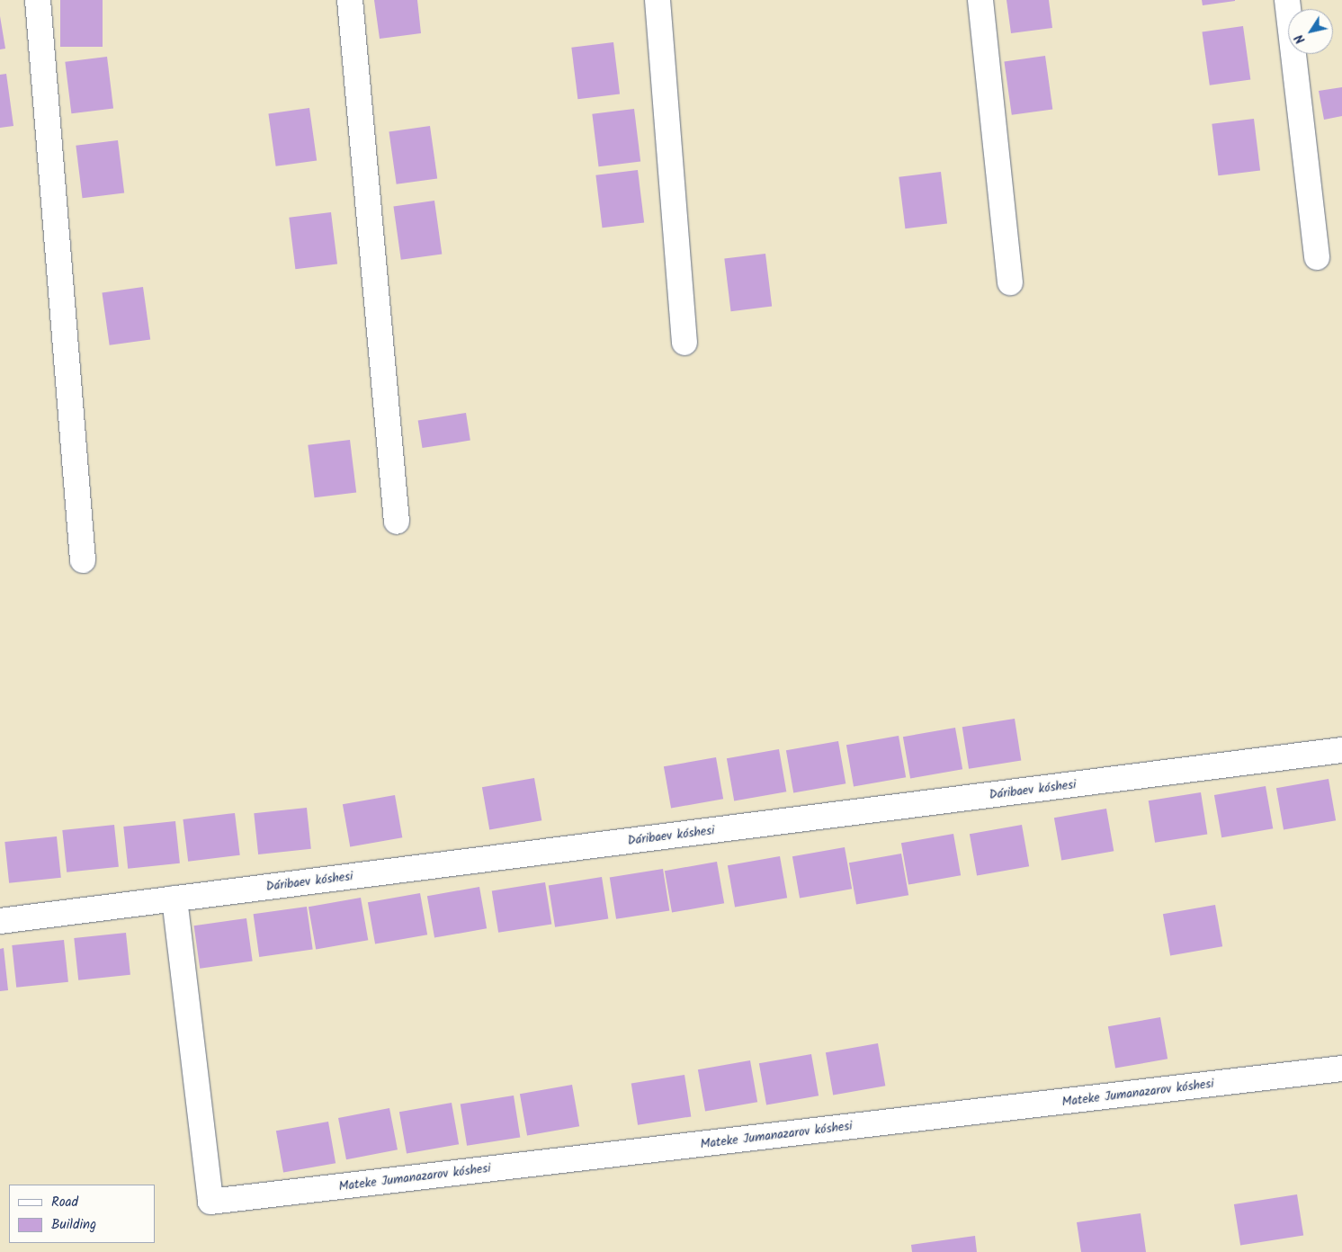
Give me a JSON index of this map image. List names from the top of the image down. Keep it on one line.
{"streets":{"street":["Dáribaev kóshesi","Mateke Jumanazarov kóshesi"]},"crossings":[["Dáribaev kóshesi","Mateke Jumanazarov kóshesi"]],"legend":["Road","Building"],"north":"bottom left"}
